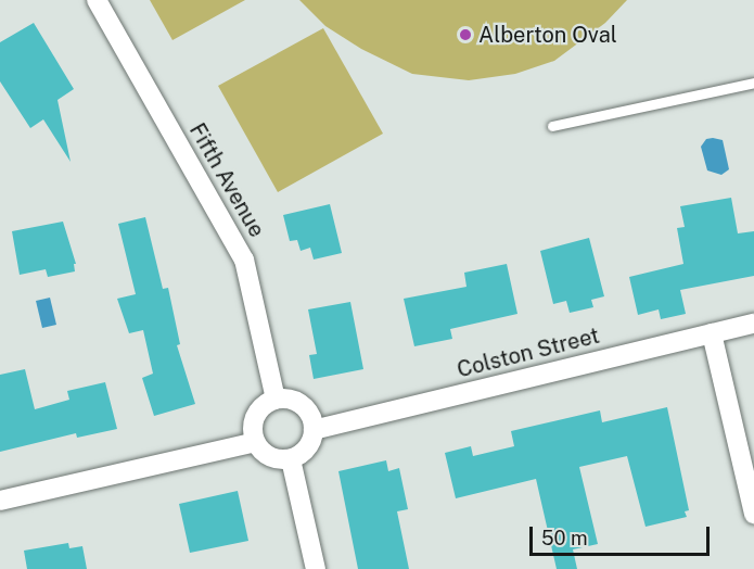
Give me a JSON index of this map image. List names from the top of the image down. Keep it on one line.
{"streets":{"street":["Fifth Avenue","Colston Street"]},"crossings":[["Fifth Avenue","Colston Street"]],"places":["Alberton Oval"],"scale_bar":"50 m"}
